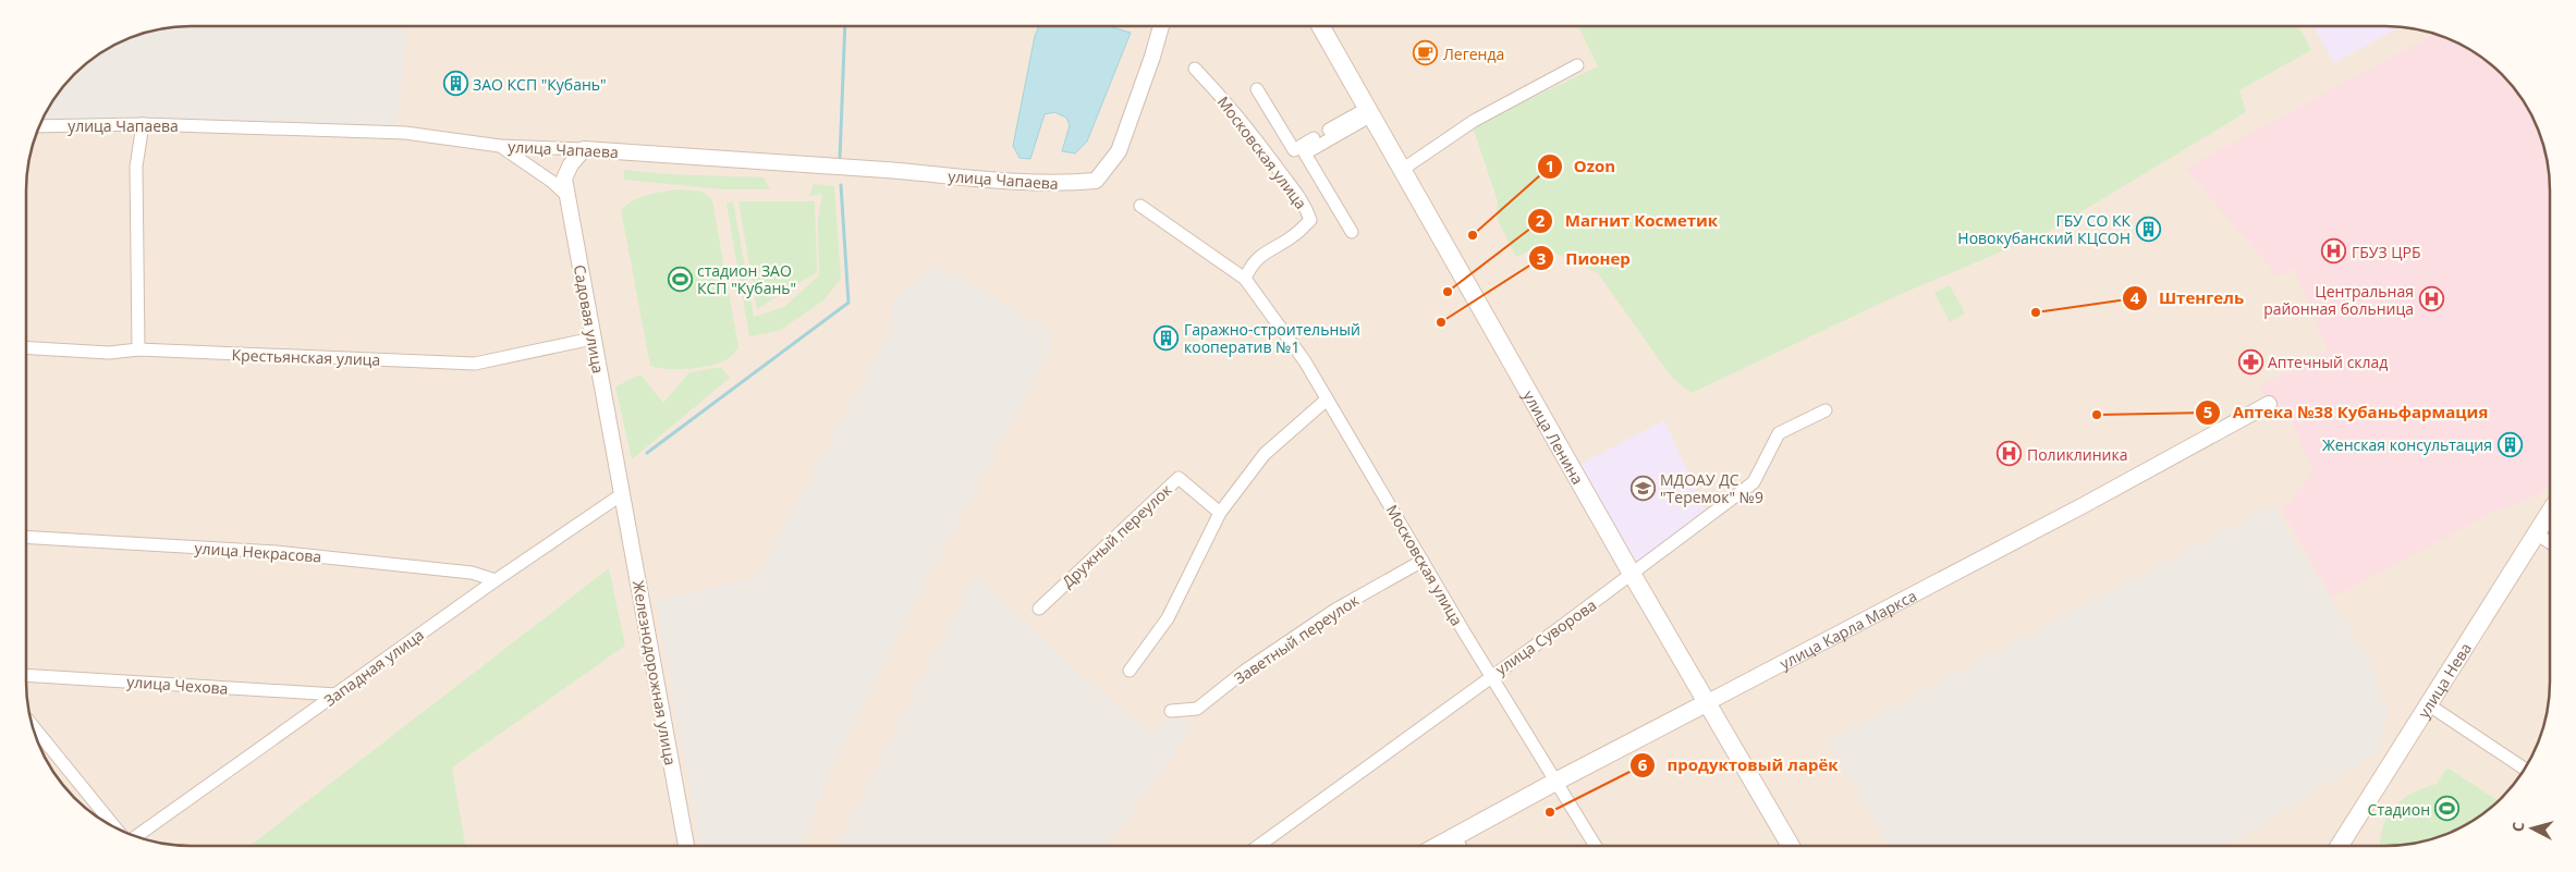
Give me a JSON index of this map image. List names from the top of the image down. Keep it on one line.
{"streets":{"main road":["улица Ленина","улица Карла Маркса","улица Нева"],"street":["улица Чапаева","Московская улица","Садовая улица","Крестьянская улица","Дружный переулок","улица Некрасова","улица Суворова","Заветный переулок","Западная улица","Железнодорожная улица","улица Чехова"]},"crossings":[["улица Чапаева","Садовая улица"],["Московская улица","улица Карла Маркса"],["Московская улица","улица Суворова"],["Московская улица","Заветный переулок"],["Садовая улица","Крестьянская улица"],["Садовая улица","Западная улица"],["Садовая улица","Железнодорожная улица"],["улица Ленина","улица Карла Маркса"],["улица Ленина","улица Суворова"],["улица Некрасова","Западная улица"],["Западная улица","Железнодорожная улица"],["Западная улица","улица Чехова"]],"places":{"cafe":["Легенда"],"building":["ЗАО КСП \"Кубань\"","ГБУ СО КК Новокубанский КЦСОН","Гаражно-строительный кооператив №1","Женская консультация"],"other":["Ozon","Магнит Косметик","Штенгель","Пионер","Аптека №38 Кубаньфармация","продуктовый ларёк"],"hospital":["ГБУЗ ЦРБ","Центральная районная больница","Поликлиника"],"sports":["стадион ЗАО КСП \"Кубань\"","Стадион"],"pharmacy":["Аптечный склад"],"school or university":["МДОАУ ДС \"Теремок\" №9"]},"north":"left"}
